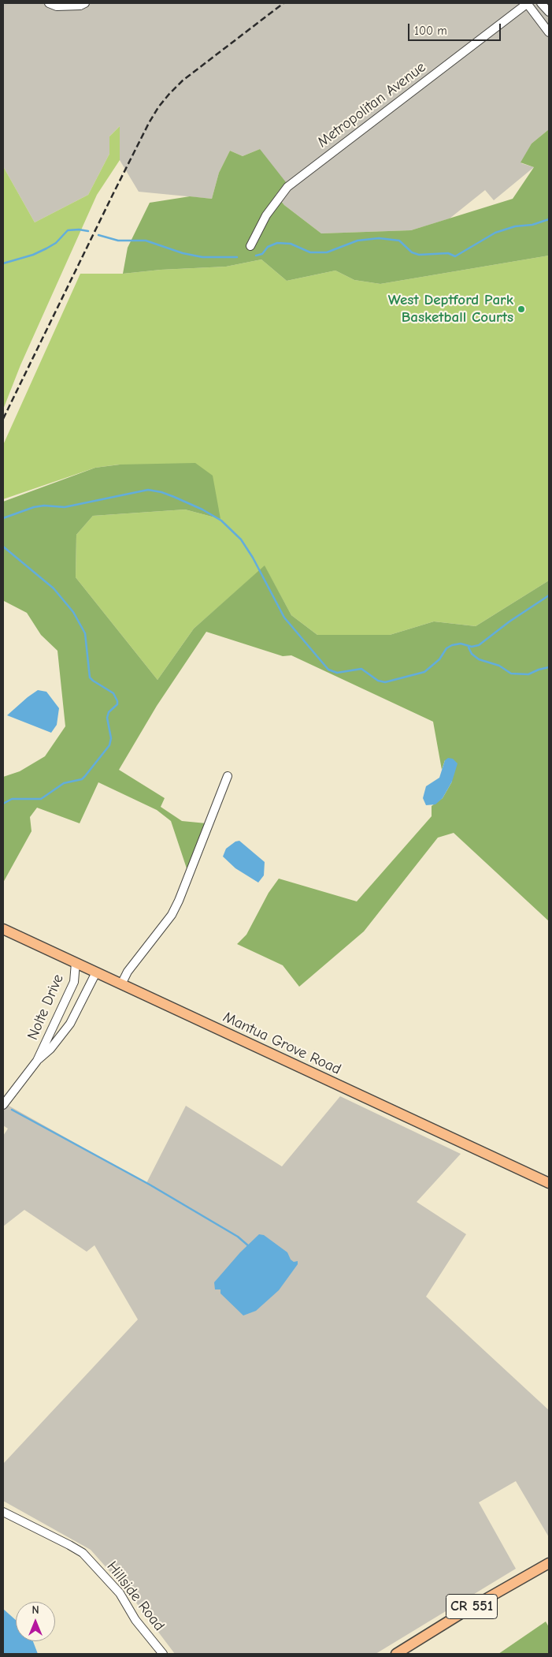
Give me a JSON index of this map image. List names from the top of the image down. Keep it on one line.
{"streets":{"main road":["Mantua Grove Road","CR 551"],"street":["Metropolitan Avenue","Nolte Drive","Hillside Road"]},"crossings":[["Nolte Drive","Mantua Grove Road"]],"places":["West Deptford Park Basketball Courts"],"scale_bar":"100 m","north":"top"}
